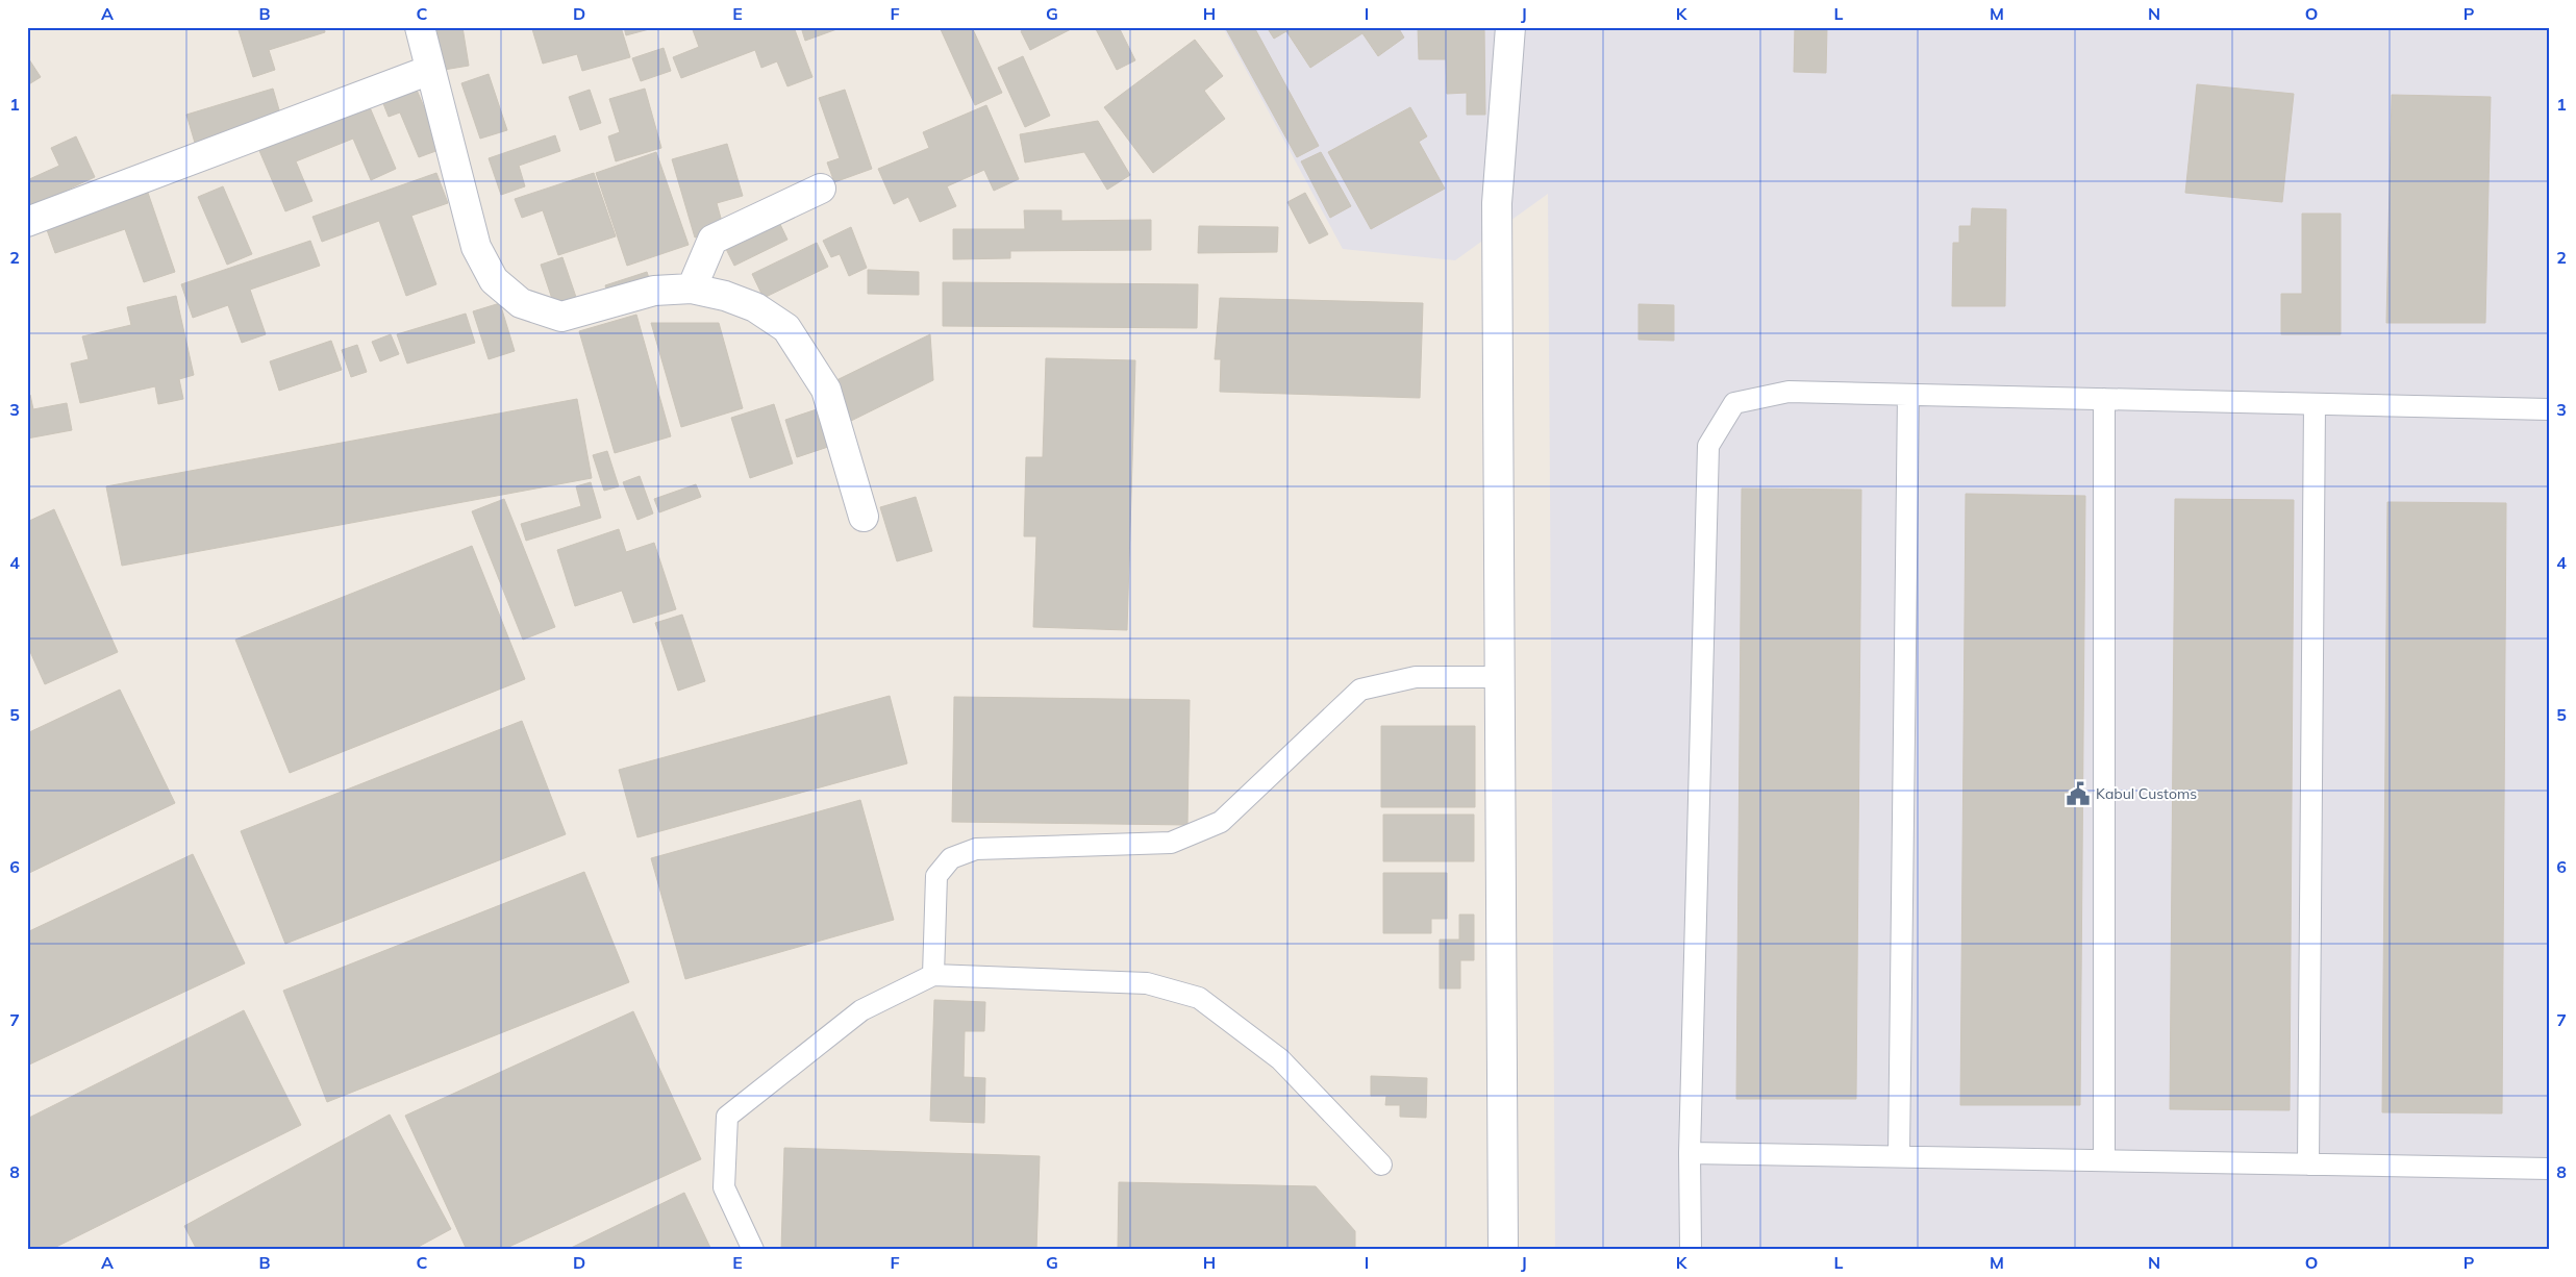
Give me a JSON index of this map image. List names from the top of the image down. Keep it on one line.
{"places":{"public building":["Kabul Customs"]},"grid":{"columns":["A","B","C","D","E","F","G","H","I","J","K","L","M","N","O","P"],"rows":["1","2","3","4","5","6","7","8"]}}
